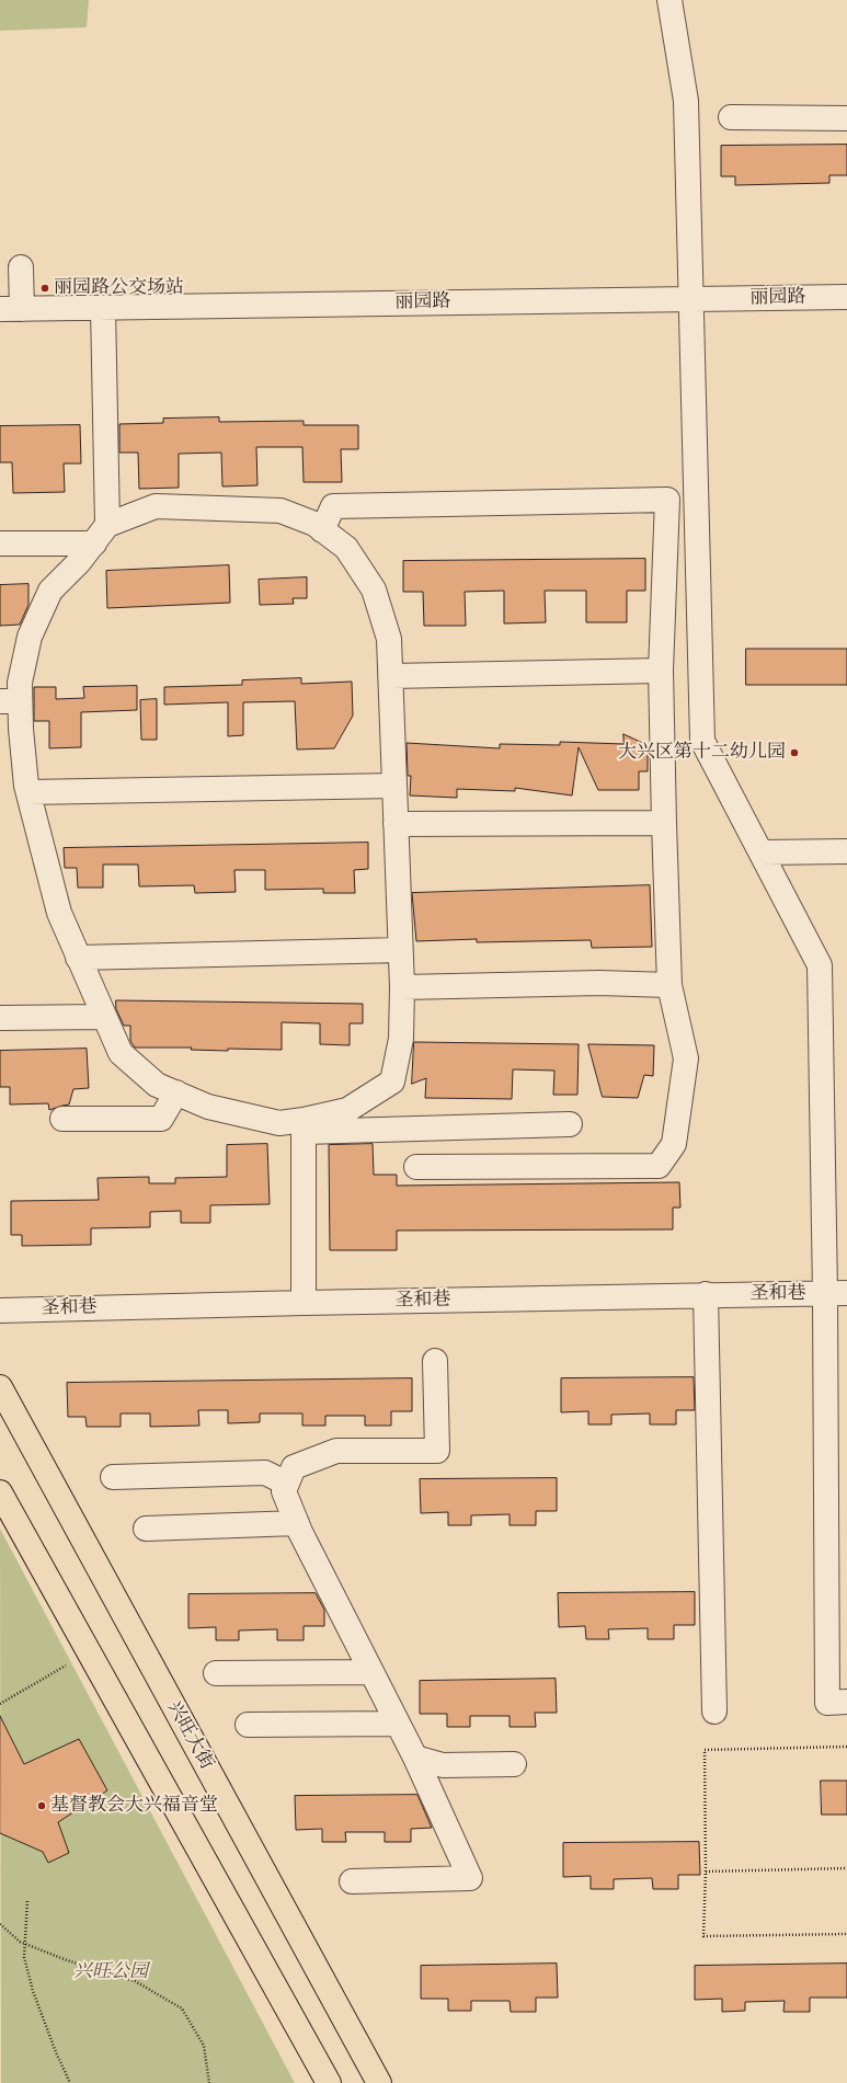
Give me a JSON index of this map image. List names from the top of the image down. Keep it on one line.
{"streets":{"main road":["兴旺大街"],"street":["丽园路","圣和巷"]},"parks":["兴旺公园"],"places":["丽园路公交场站","大兴区第十二幼儿园","基督教会大兴福音堂"]}
